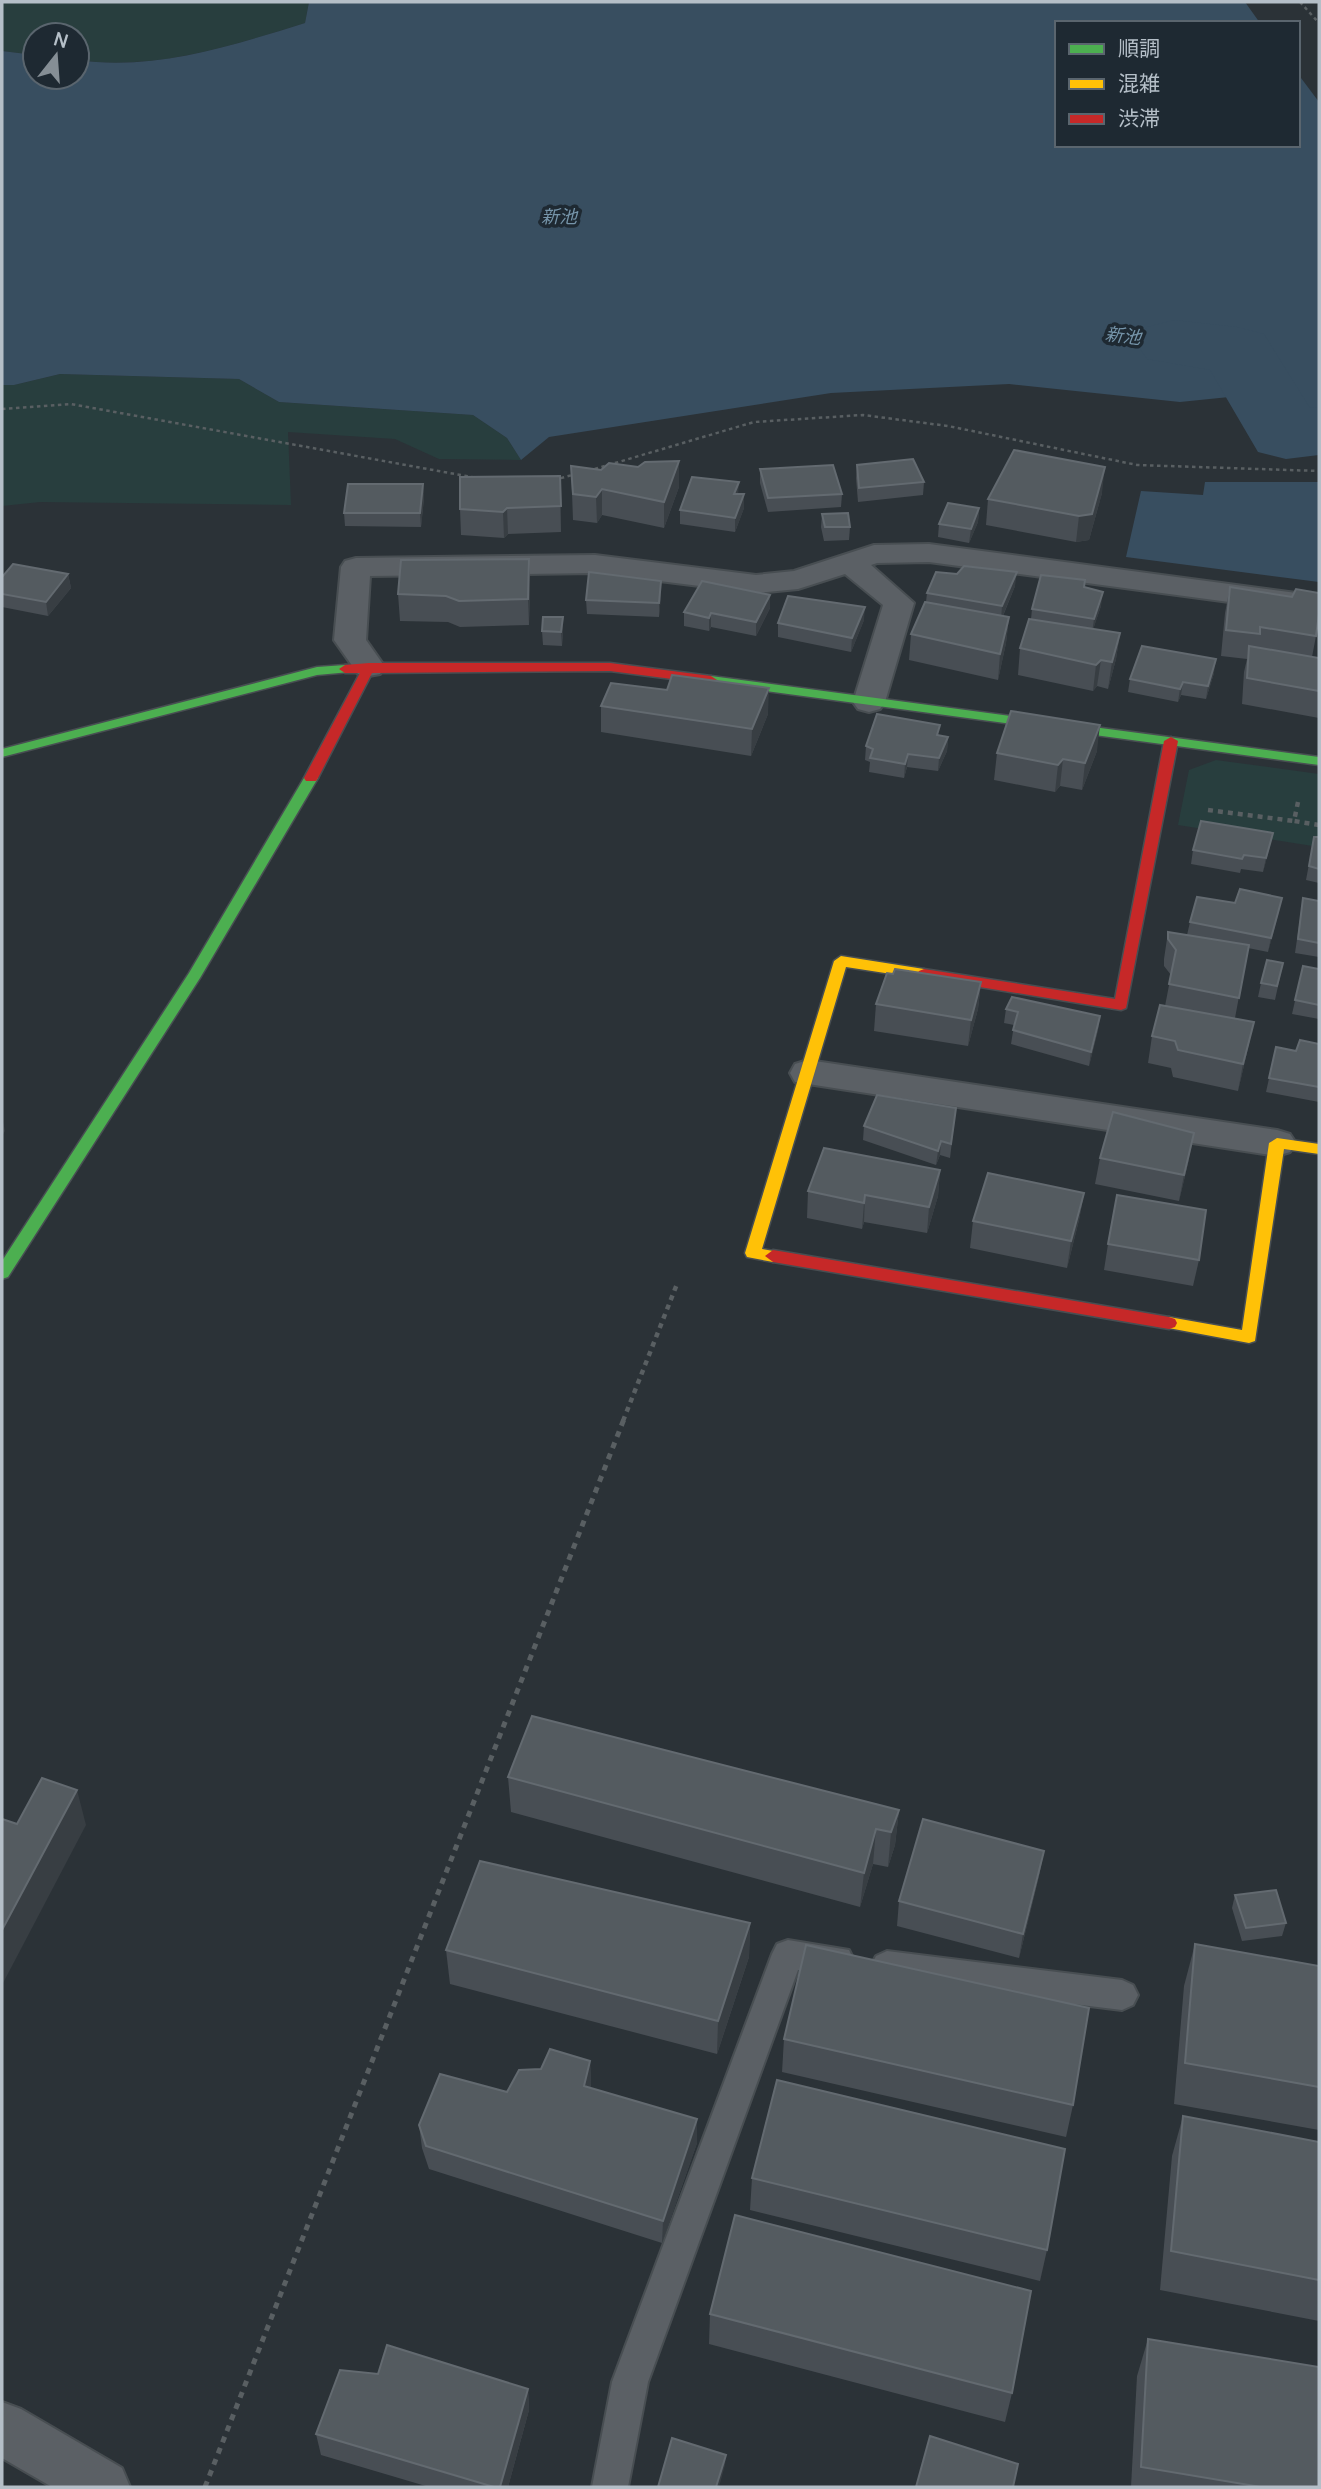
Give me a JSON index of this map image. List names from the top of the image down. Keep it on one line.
{"water":["新池"],"legend":["順調","混雑","渋滞"],"north":"top"}
